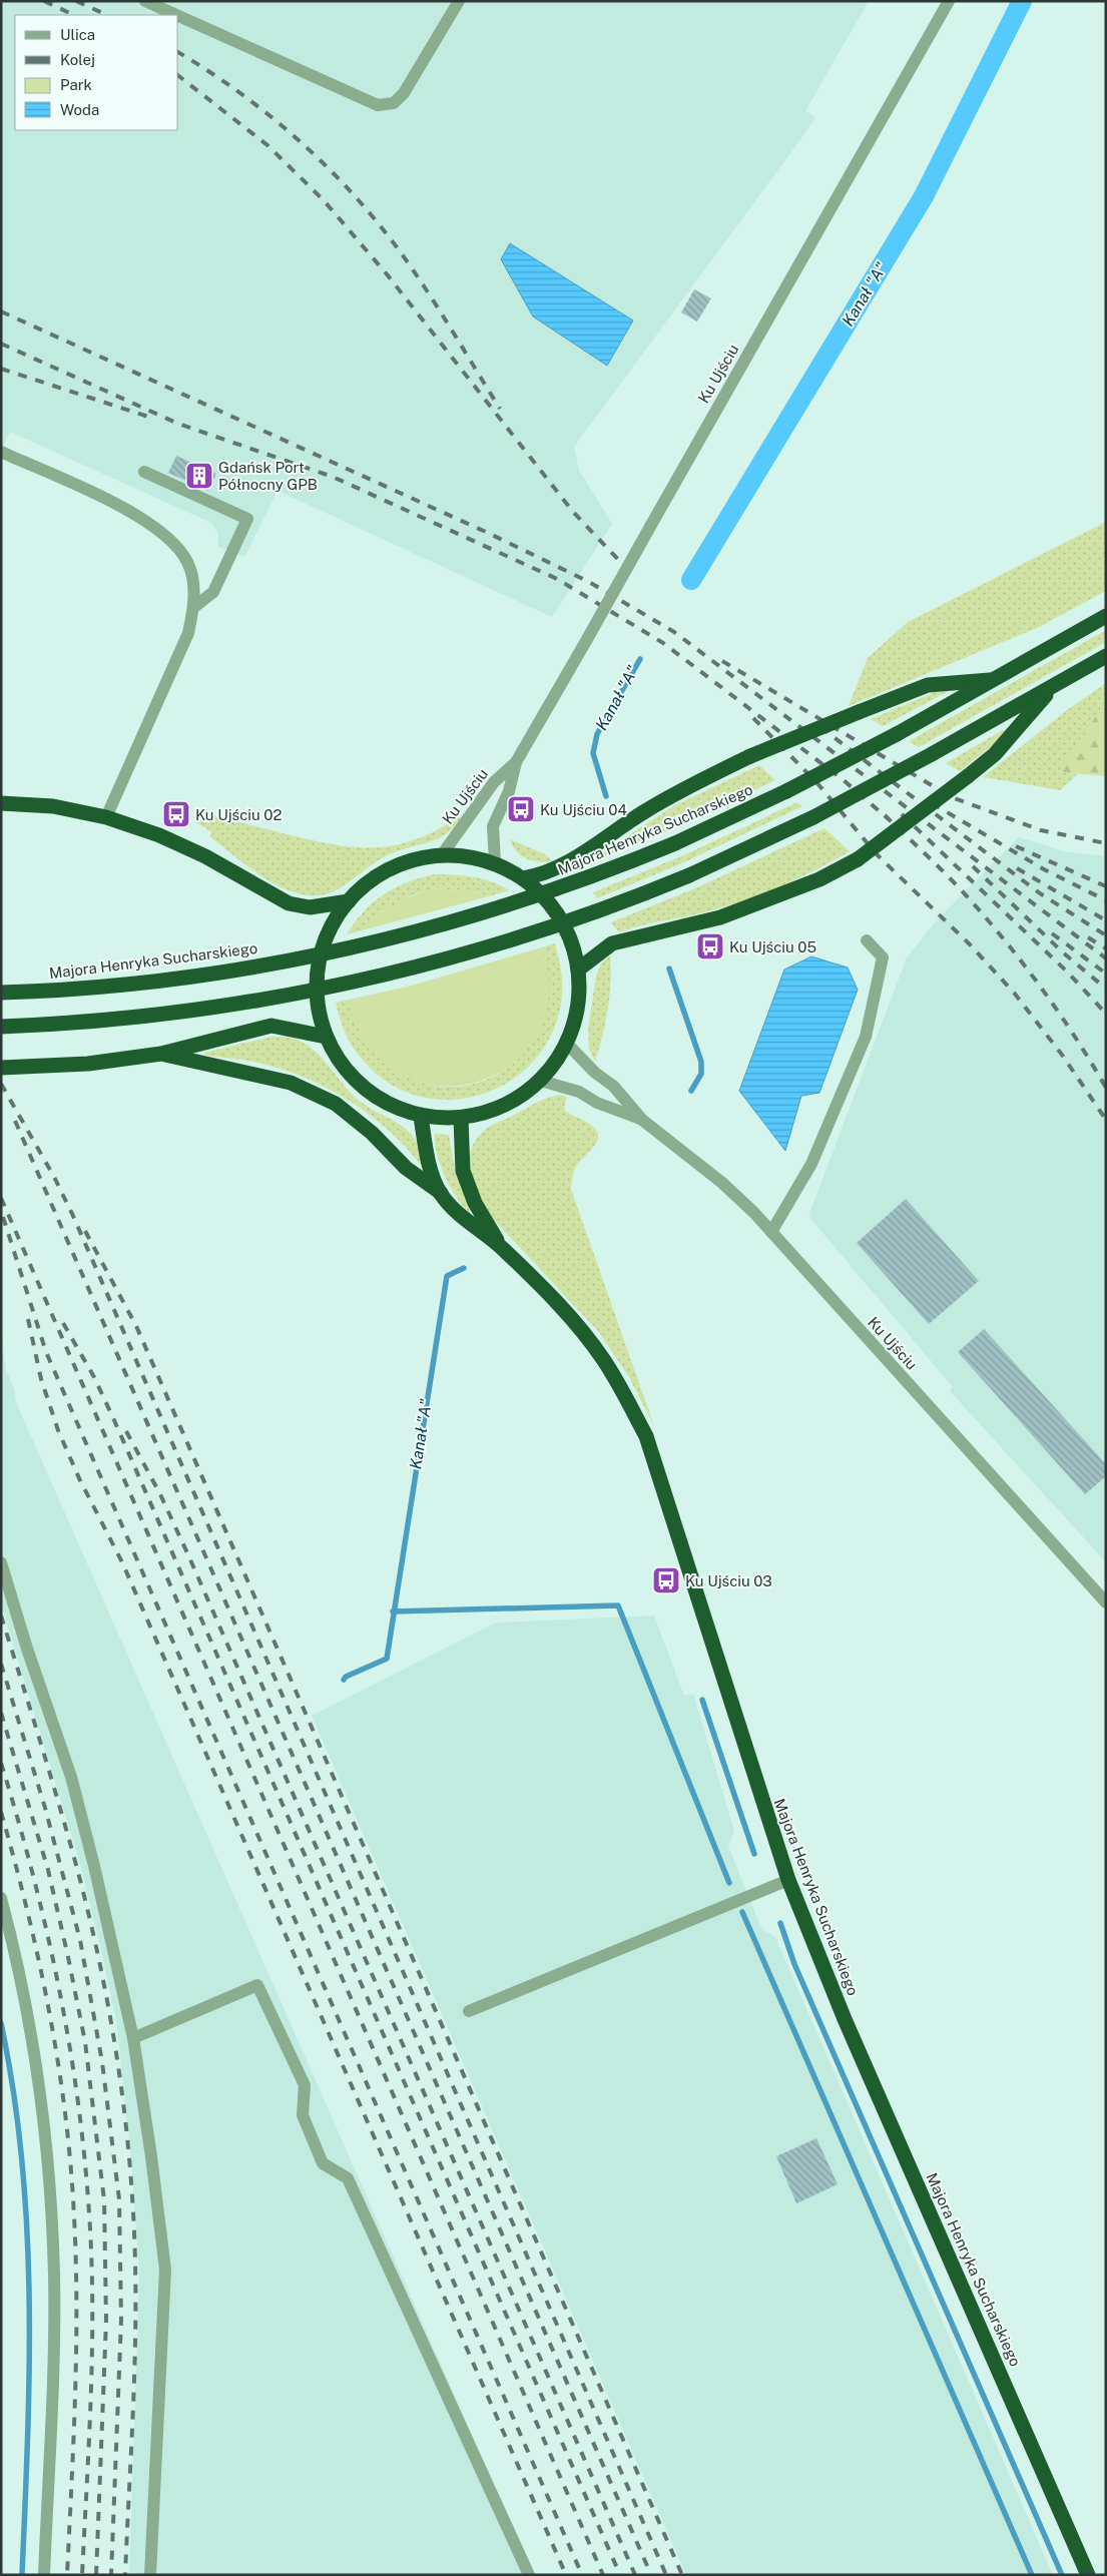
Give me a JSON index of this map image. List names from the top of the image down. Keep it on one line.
{"streets":{"highway":["Majora Henryka Sucharskiego"],"street":["Ku Ujściu"]},"water":["Kanał \"A\""],"places":{"building":["Gdańsk Port Północny GPB"],"bus stop":["Ku Ujściu 04","Ku Ujściu 02","Ku Ujściu 05","Ku Ujściu 03"]},"legend":["Ulica","Kolej","Park","Woda"]}
